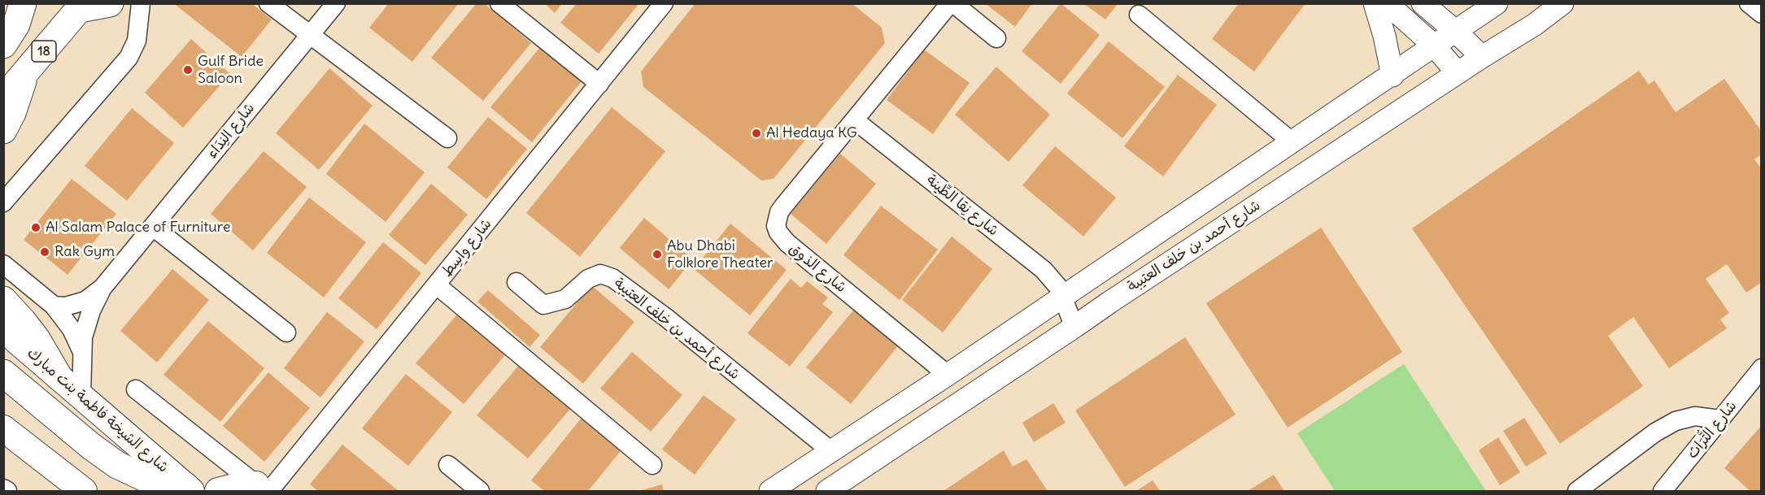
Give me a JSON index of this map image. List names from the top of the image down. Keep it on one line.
{"streets":{"main road":["18","شارع الشيخة فاطمة بنت مبارك"],"street":["شارع النِدَاء","شارع نِقا الطِّينة","شارع أحمد بن خلف العتيبة","شارع واسِط","شارع الذوق","شارع التُّرَاث"]},"crossings":[["شارع النِدَاء","شارع الشيخة فاطمة بنت مبارك"],["شارع نِقا الطِّينة","شارع أحمد بن خلف العتيبة"],["شارع نِقا الطِّينة","شارع الذوق"],["شارع أحمد بن خلف العتيبة","شارع الذوق"]],"places":["Gulf Bride Saloon","Al Hedaya KG","Al Salam Palace of Furniture","Rak Gym","Abu Dhabi Folklore Theater"]}
